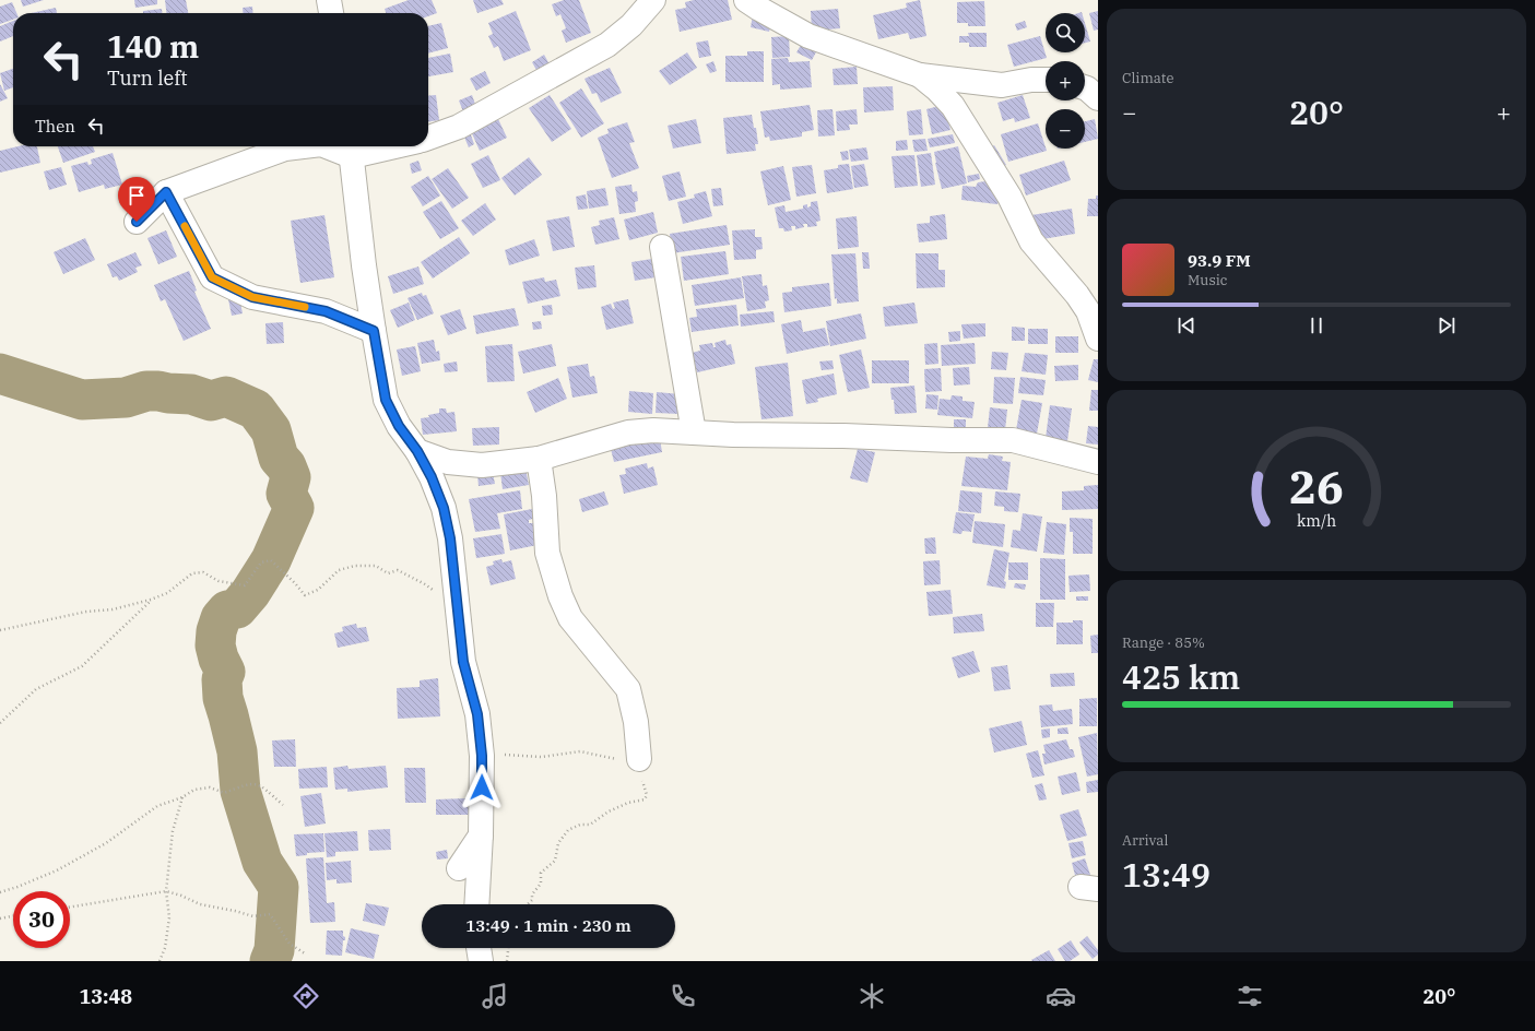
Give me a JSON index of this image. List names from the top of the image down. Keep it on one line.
{"page":{"tile":["Climate",["Range · 85%","425 km"],["Arrival","13:49"]],"map_buttons":["+","−"],"turn":["140 m","Turn left"],"heat":["−","20°","+"],"then":"Then","song":["93.9 FM","Music"],"limit":"30","trip":"13:49 · 1 min · 230 m","tabs":["13:48","20°"],"gauge":["26","km/h"]}}
